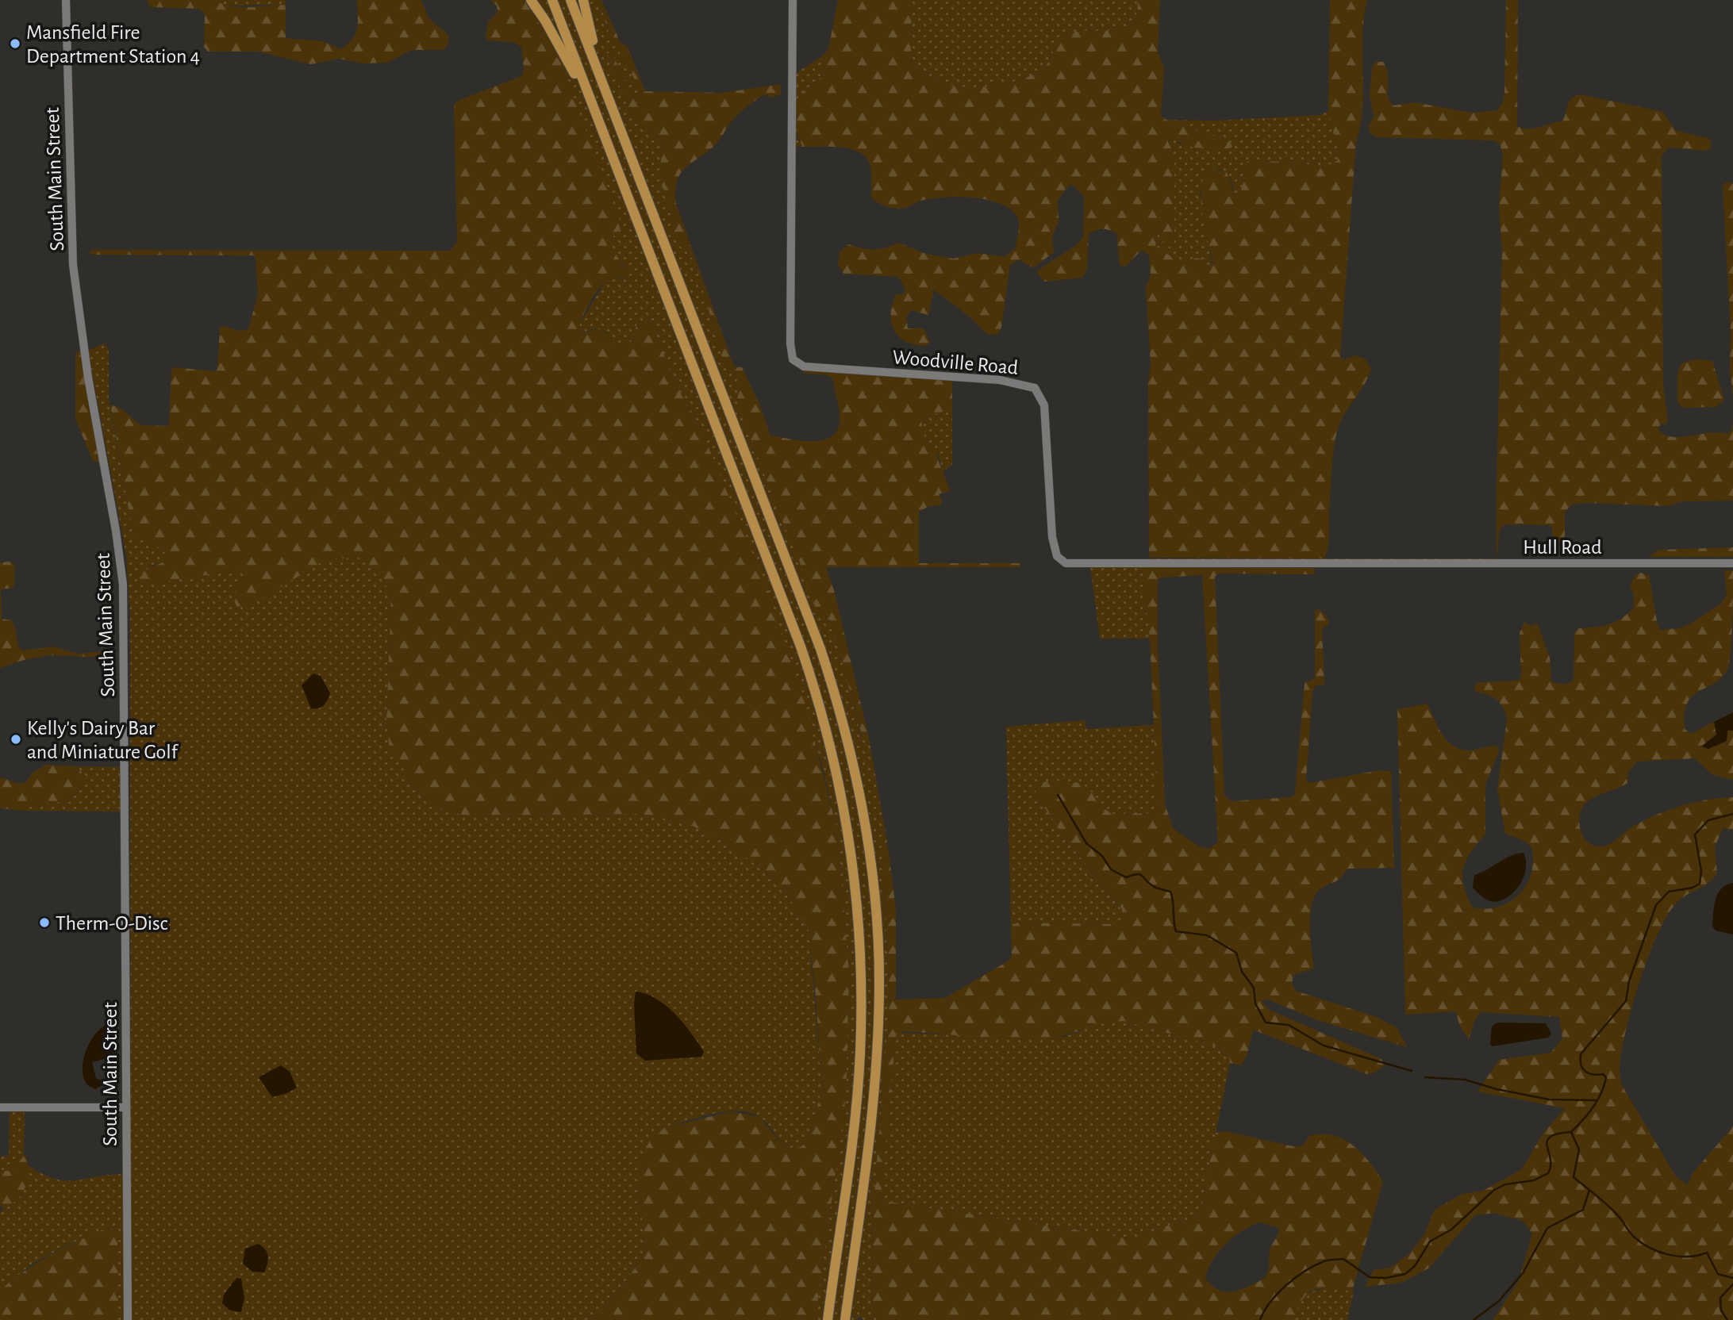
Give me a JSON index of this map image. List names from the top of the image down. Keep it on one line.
{"streets":{"street":["South Main Street","Woodville Road","Hull Road"]},"crossings":[["Woodville Road","Hull Road"]],"places":["Mansfield Fire Department Station 4","Kelly's Dairy Bar and Miniature Golf","Therm-O-Disc"]}
